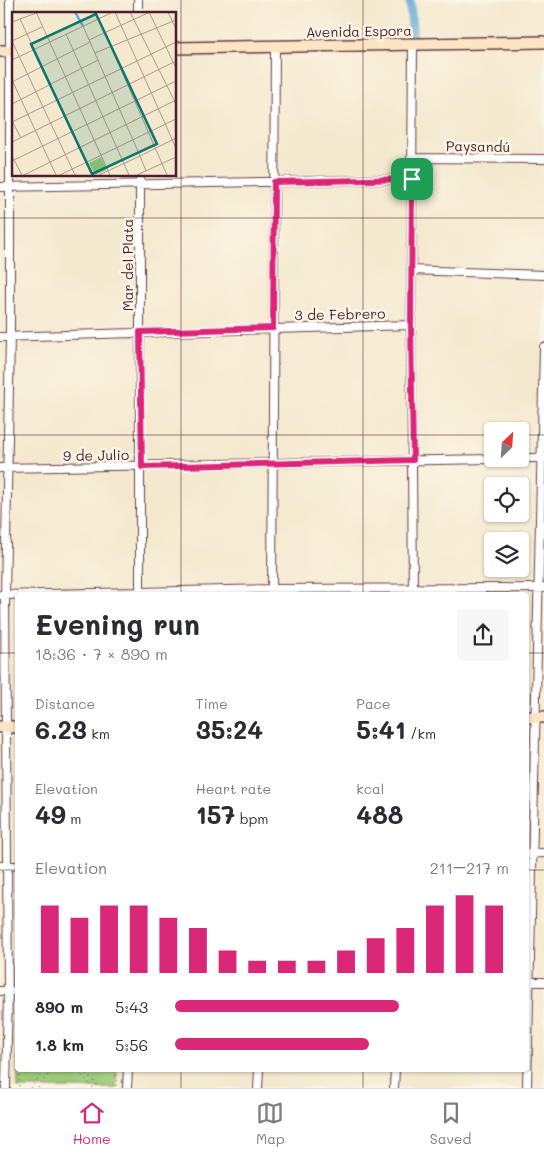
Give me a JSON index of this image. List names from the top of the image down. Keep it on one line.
{"streets":{"main road":["Avenida Espora"],"street":["Paysandú","Mar del Plata","3 de Febrero","9 de Julio"]},"crossings":[["Mar del Plata","3 de Febrero"],["Mar del Plata","9 de Julio"]],"north":"top right","page":{"heading":["Evening run","18:36 · 7 × 890 m"],"stats":[["Distance","6.23 km"],["Time","35:24"],["Pace","5:41 /km"],["Elevation","49 m"],["Heart rate","157 bpm"],["kcal","488"]],"chart":["Elevation","211–217 m"],"list":[{"name":"890 m","note":"5:43"},{"name":"1.8 km","note":"5:56"}],"tabs":["Home","Map","Saved"]}}
